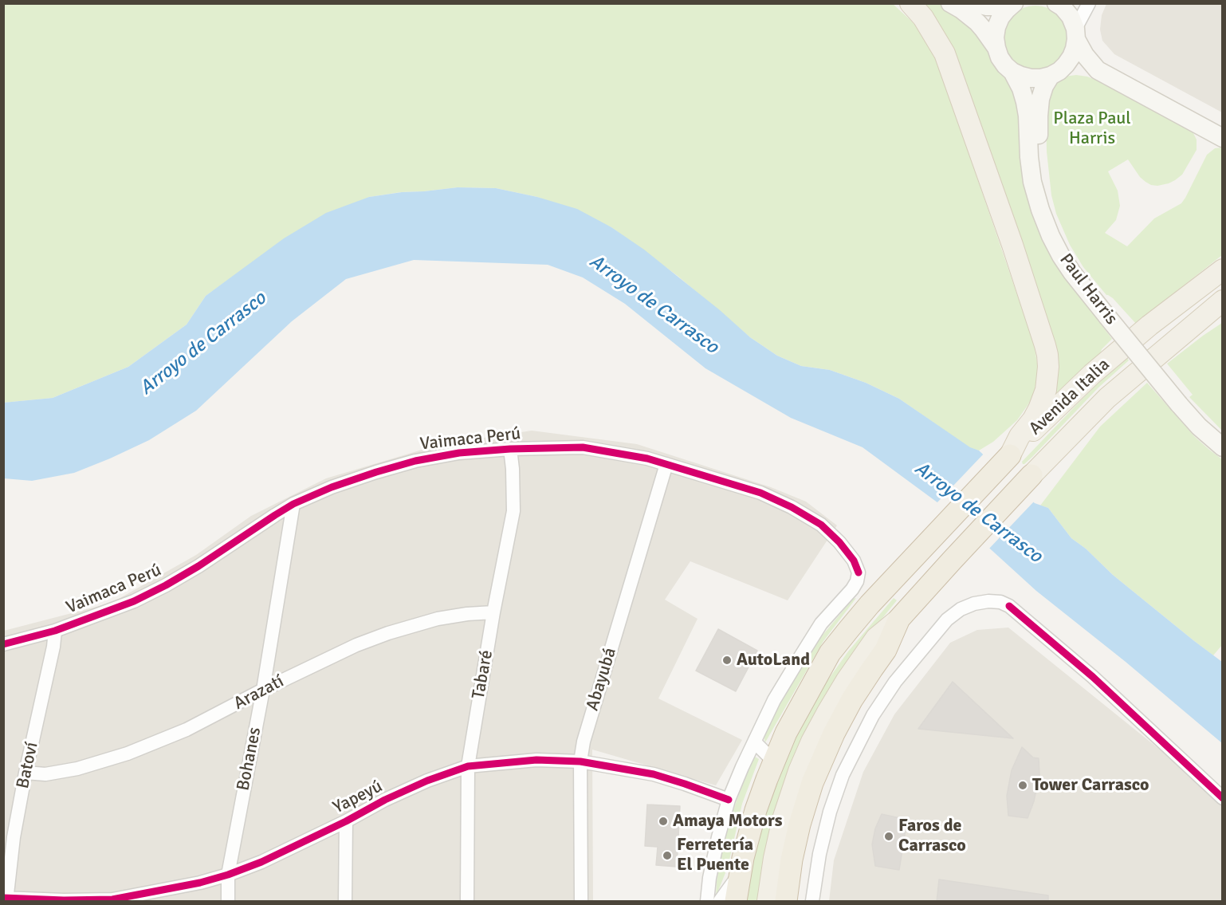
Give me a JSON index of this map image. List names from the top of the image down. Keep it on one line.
{"streets":{"highway":["Avenida Italia"],"main road":["Paul Harris"],"street":["Vaimaca Perú","Tabaré","Abayubá","Arazatí","Bohanes","Batoví","Yapeyú"]},"crossings":[["Vaimaca Perú","Tabaré"],["Vaimaca Perú","Abayubá"],["Vaimaca Perú","Bohanes"],["Vaimaca Perú","Batoví"],["Tabaré","Arazatí"],["Tabaré","Yapeyú"],["Abayubá","Yapeyú"],["Arazatí","Bohanes"],["Arazatí","Batoví"],["Bohanes","Yapeyú"],["Batoví","Yapeyú"]],"water":["Arroyo de Carrasco"],"parks":["Plaza Paul Harris"],"places":["AutoLand","Tower Carrasco","Amaya Motors","Faros de Carrasco","Ferretería El Puente"]}
